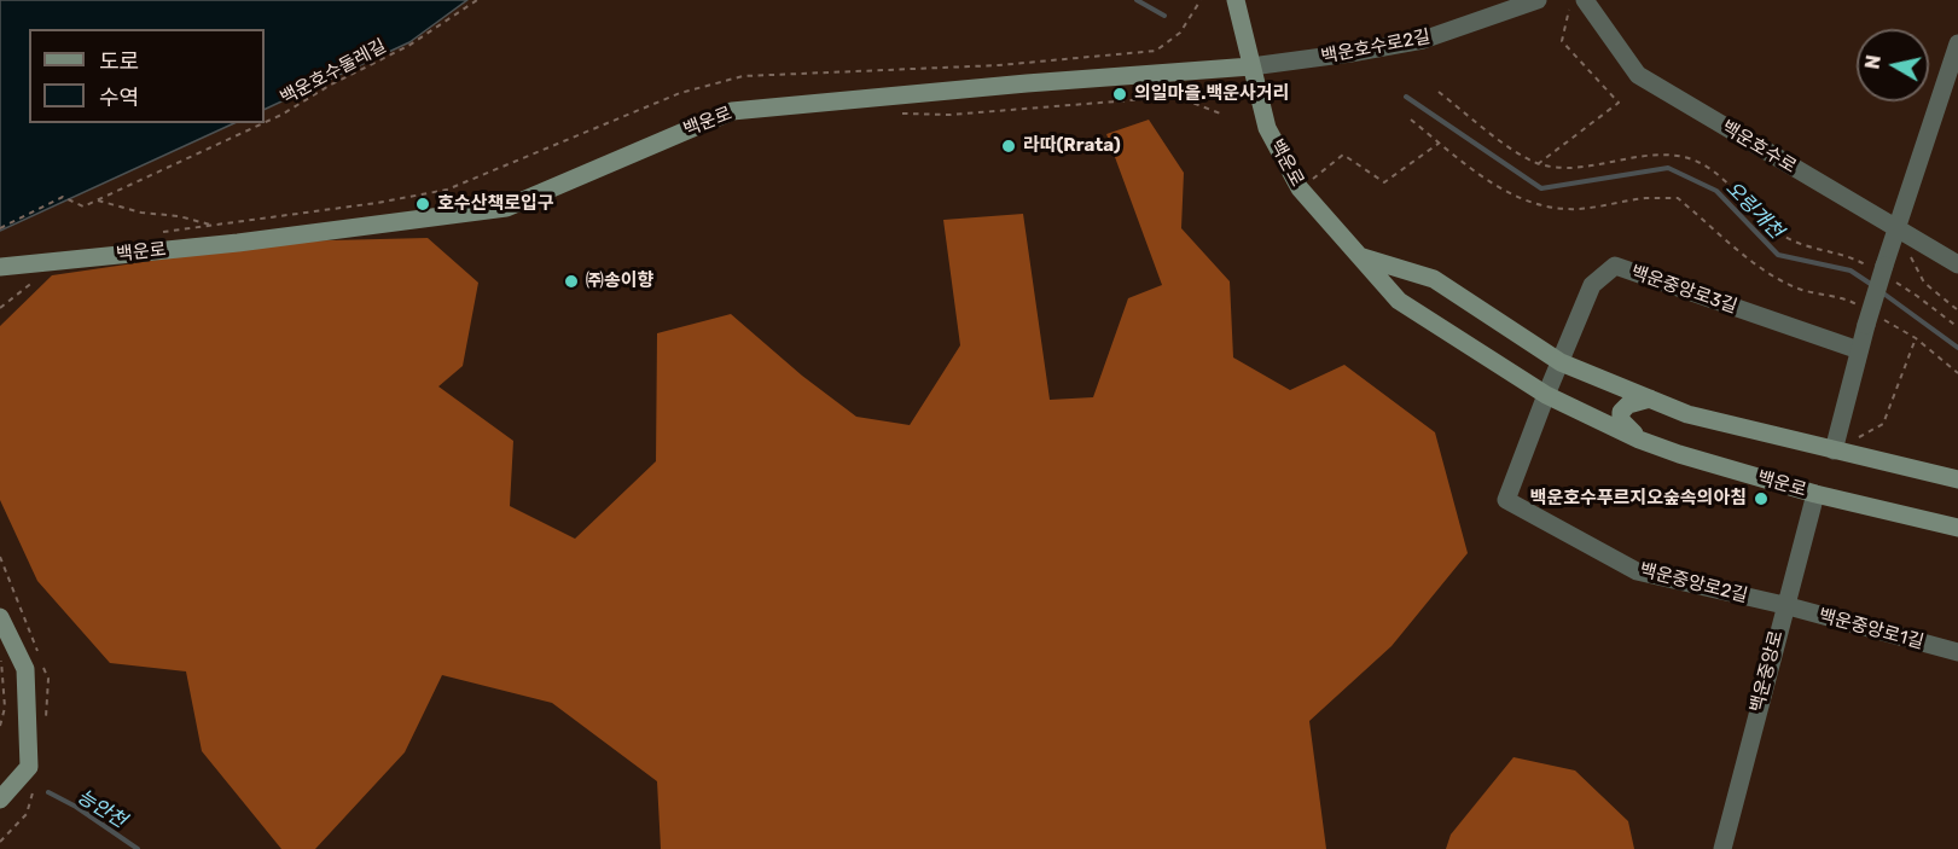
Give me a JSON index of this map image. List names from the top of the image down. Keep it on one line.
{"streets":{"main road":["백운로"],"street":["백운호수로2길","백운호수로","백운중앙로3길","백운중앙로2길","백운중앙로1길","백운중앙로"],"path":["백운호수둘레길"]},"crossings":[["백운호수로2길","백운로"],["백운로","백운중앙로2길"],["백운로","백운중앙로"],["백운중앙로3길","백운중앙로2길"],["백운중앙로2길","백운중앙로1길"],["백운중앙로2길","백운중앙로"],["백운중앙로1길","백운중앙로"]],"water":["오링개천","능안천"],"places":["의일마을.백운사거리","라따(Rrata)","호수산책로입구","㈜송이향","백운호수푸르지오숲속의아침"],"legend":["도로","수역"],"north":"left"}
